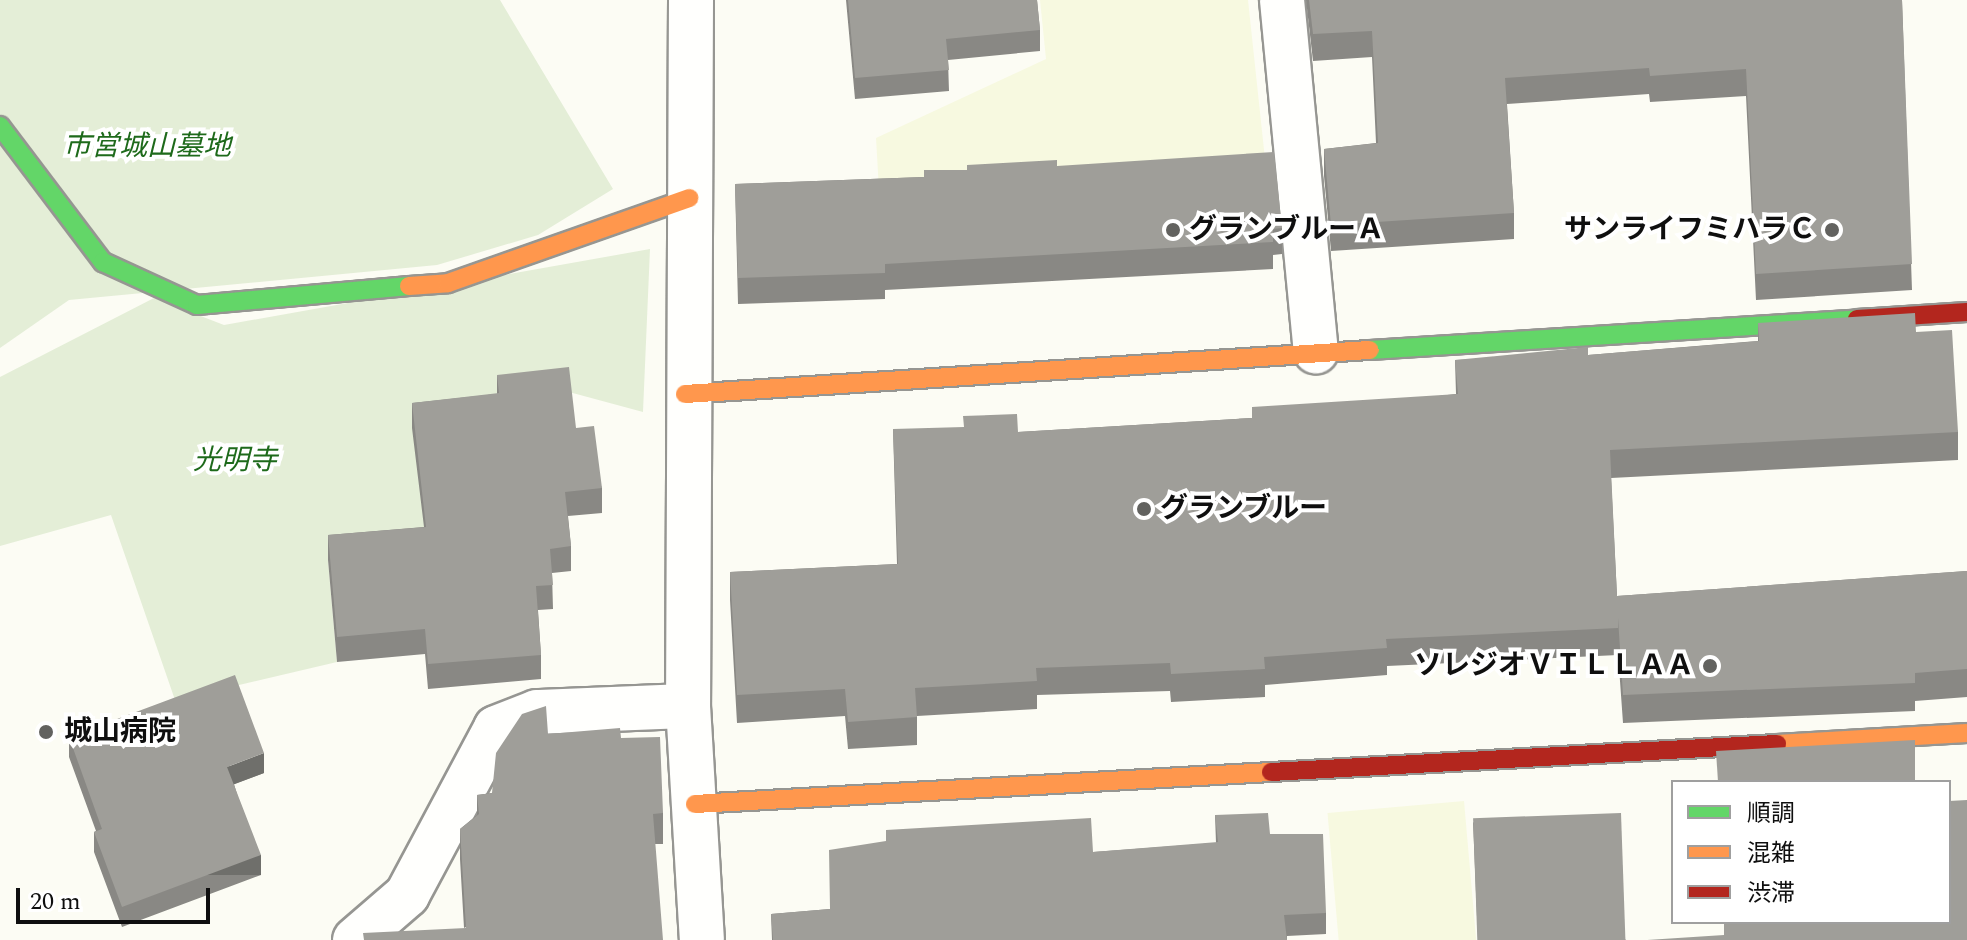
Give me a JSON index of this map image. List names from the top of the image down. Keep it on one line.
{"parks":["市営城山墓地","光明寺"],"places":["グランブルーＡ","サンライフミハラＣ","グランブルー","ソレジオＶＩＬＬＡＡ","城山病院"],"legend":["順調","混雑","渋滞"],"scale_bar":"20 m"}
